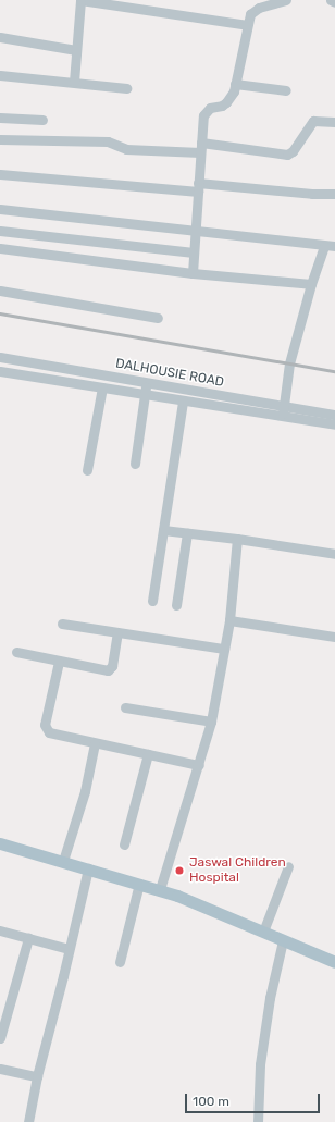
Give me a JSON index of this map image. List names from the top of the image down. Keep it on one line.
{"streets":{"street":["DALHOUSIE ROAD"]},"places":["Jaswal Children Hospital"],"scale_bar":"100 m"}
